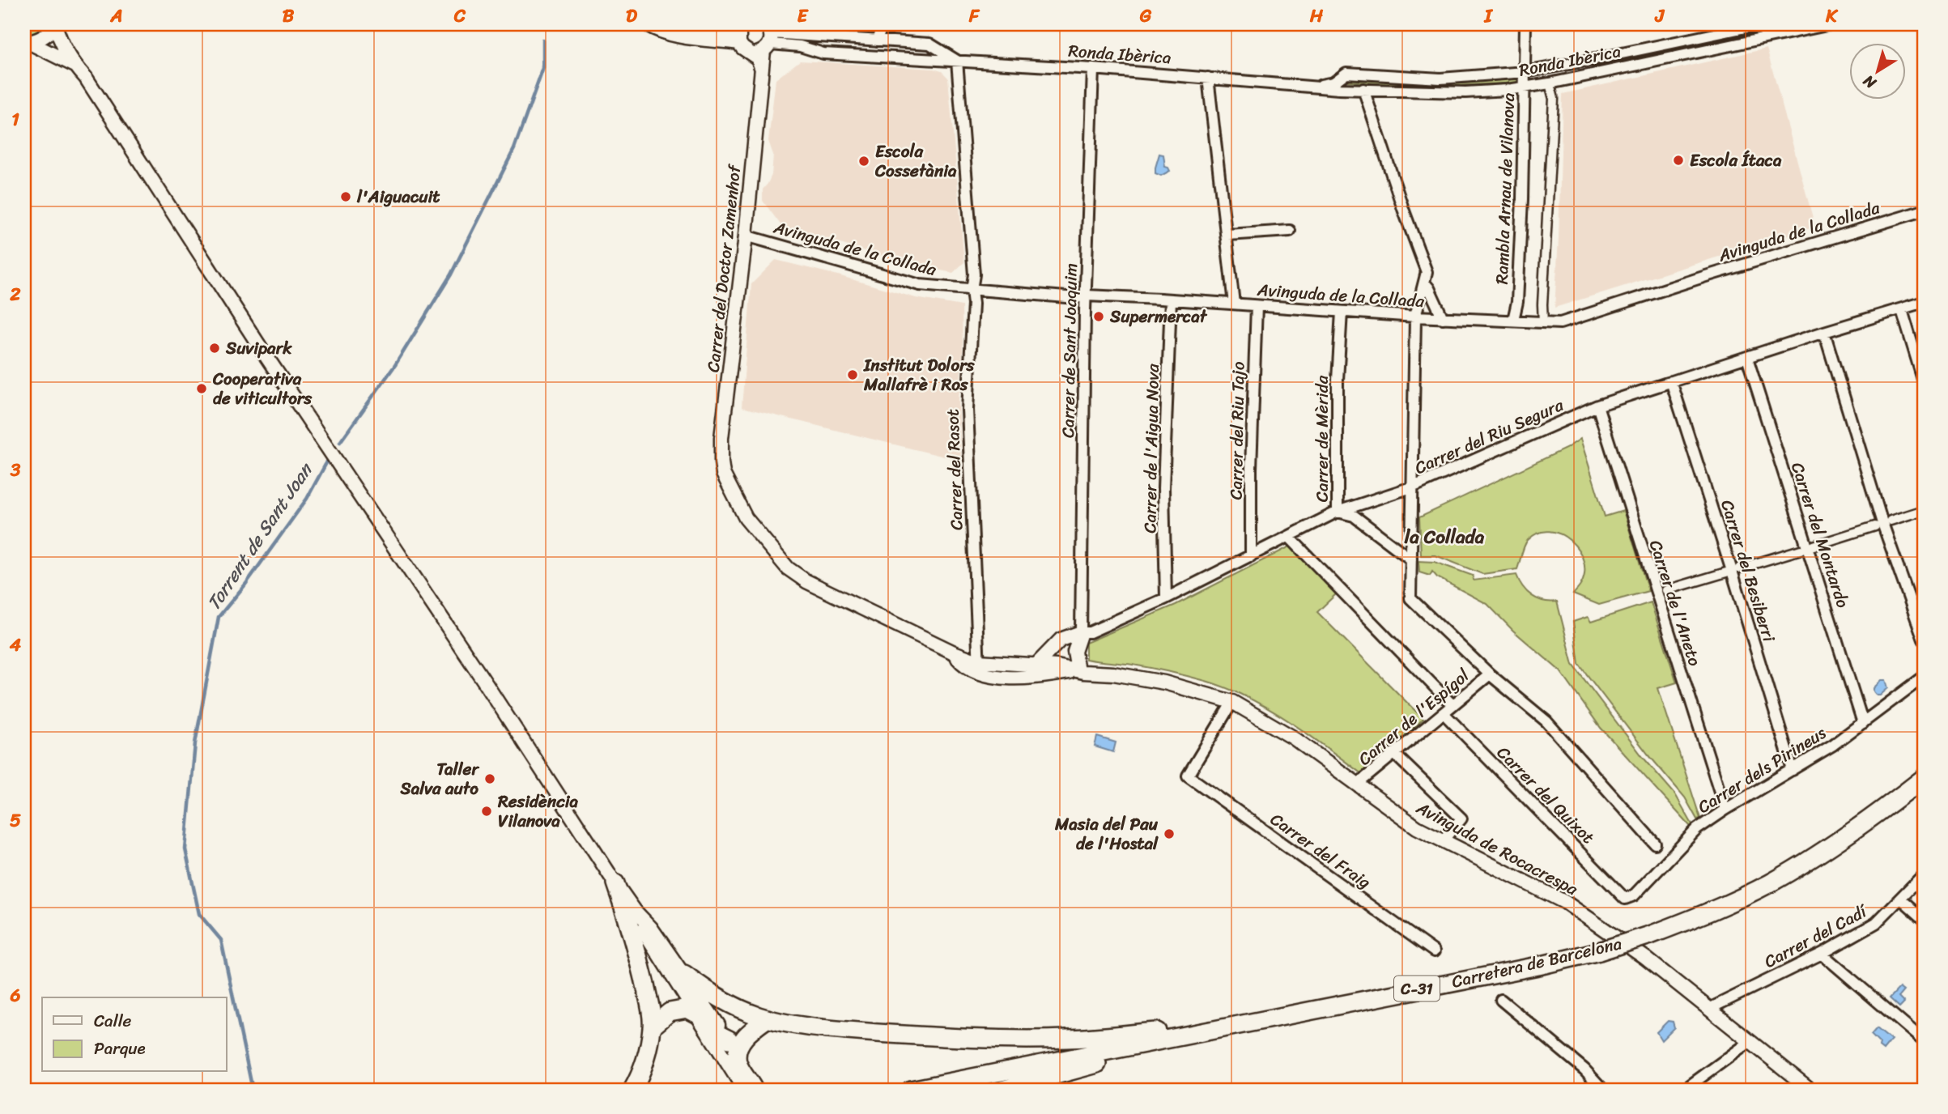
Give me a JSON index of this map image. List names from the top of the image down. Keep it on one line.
{"streets":{"highway":["Carretera de Barcelona","C-31"],"street":["Ronda Ibèrica","Rambla Arnau de Vilanova","Avinguda de la Collada","Carrer del Doctor Zamenhof","Carrer de Sant Joaquim","Carrer del Riu Tajo","Carrer del Riu Segura","Carrer de Mèrida","Carrer de l'Aigua Nova","Carrer del Rasot","Carrer del Montardo","Carrer del Besiberri","Carrer de l'Aneto","Carrer de l'Espígol","Carrer dels Pirineus","Carrer del Quixot","Avinguda de Rocacrespa","Carrer del Fraig","Carrer del Cadí"]},"crossings":[["Ronda Ibèrica","Rambla Arnau de Vilanova"],["Ronda Ibèrica","Carrer del Doctor Zamenhof"],["Ronda Ibèrica","Carrer de Sant Joaquim"],["Ronda Ibèrica","Carrer del Rasot"],["Rambla Arnau de Vilanova","Avinguda de la Collada"],["Avinguda de la Collada","Carrer del Doctor Zamenhof"],["Avinguda de la Collada","Carrer de Sant Joaquim"],["Avinguda de la Collada","Carrer del Riu Tajo"],["Avinguda de la Collada","Carrer de Mèrida"],["Avinguda de la Collada","Carrer de l'Aigua Nova"],["Avinguda de la Collada","Carrer del Rasot"],["Carrer del Doctor Zamenhof","Carrer del Rasot"],["Carrer del Doctor Zamenhof","Avinguda de Rocacrespa"],["Carrer de Sant Joaquim","Carrer del Riu Segura"],["Carrer del Riu Tajo","Carrer del Riu Segura"],["Carrer del Riu Segura","Carrer de Mèrida"],["Carrer del Riu Segura","Carrer de l'Aigua Nova"],["Carrer del Riu Segura","Carrer del Montardo"],["Carrer del Riu Segura","Carrer del Besiberri"],["Carrer del Riu Segura","Carrer de l'Aneto"],["Carrer del Rasot","Avinguda de Rocacrespa"],["Carrer del Montardo","Carrer dels Pirineus"],["Carrer del Besiberri","Carrer dels Pirineus"],["Carrer de l'Aneto","Carrer dels Pirineus"],["Carrer de l'Espígol","Carrer del Quixot"],["Carrer de l'Espígol","Avinguda de Rocacrespa"],["Carrer dels Pirineus","Carrer del Quixot"],["Avinguda de Rocacrespa","Carrer del Fraig"],["Avinguda de Rocacrespa","Carrer del Cadí"]],"districts":["la Collada"],"water":["Torrent de Sant Joan"],"places":["Escola Ítaca","Escola Cossetània","l'Aiguacuit","Supermercat","Suvipark","Institut Dolors Mallafrè i Ros","Cooperativa de viticultors","Taller Salva auto","Residència Vilanova","Masia del Pau de l'Hostal"],"legend":["Calle","Parque"],"north":"bottom left","grid":{"columns":["A","B","C","D","E","F","G","H","I","J","K"],"rows":["1","2","3","4","5","6"]}}
